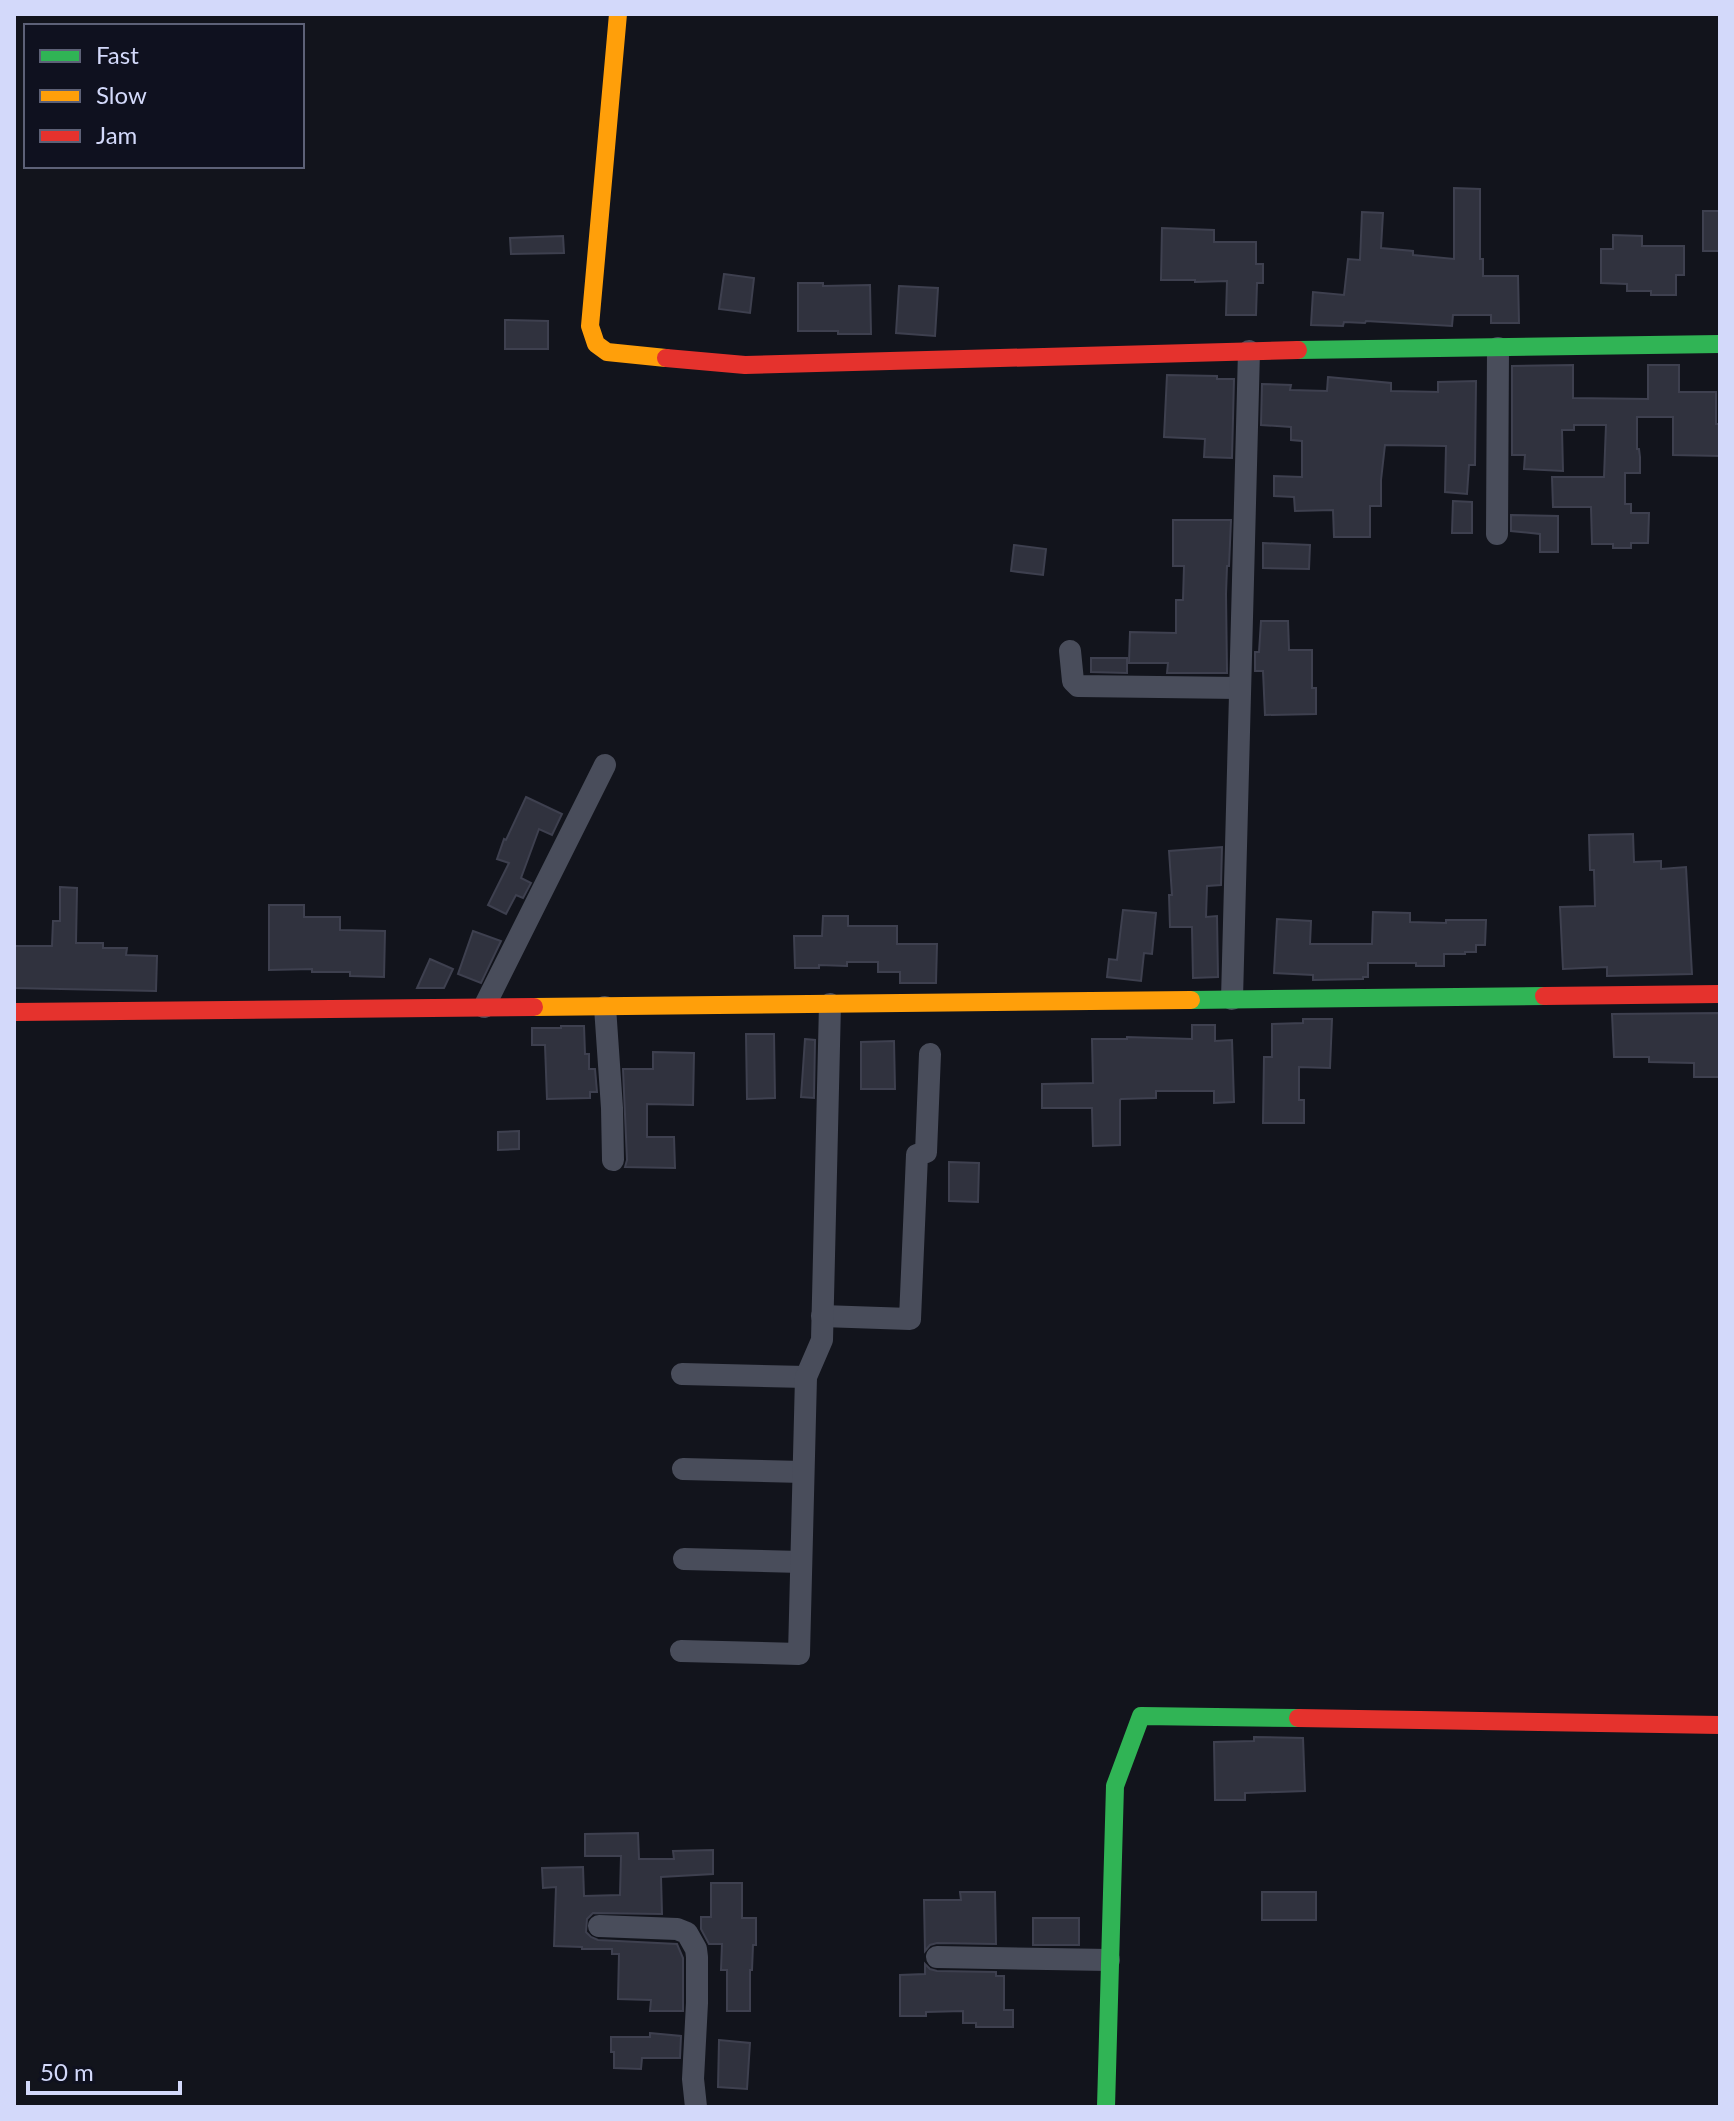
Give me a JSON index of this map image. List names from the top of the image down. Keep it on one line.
{"legend":["Fast","Slow","Jam"],"scale_bar":"50 m"}
